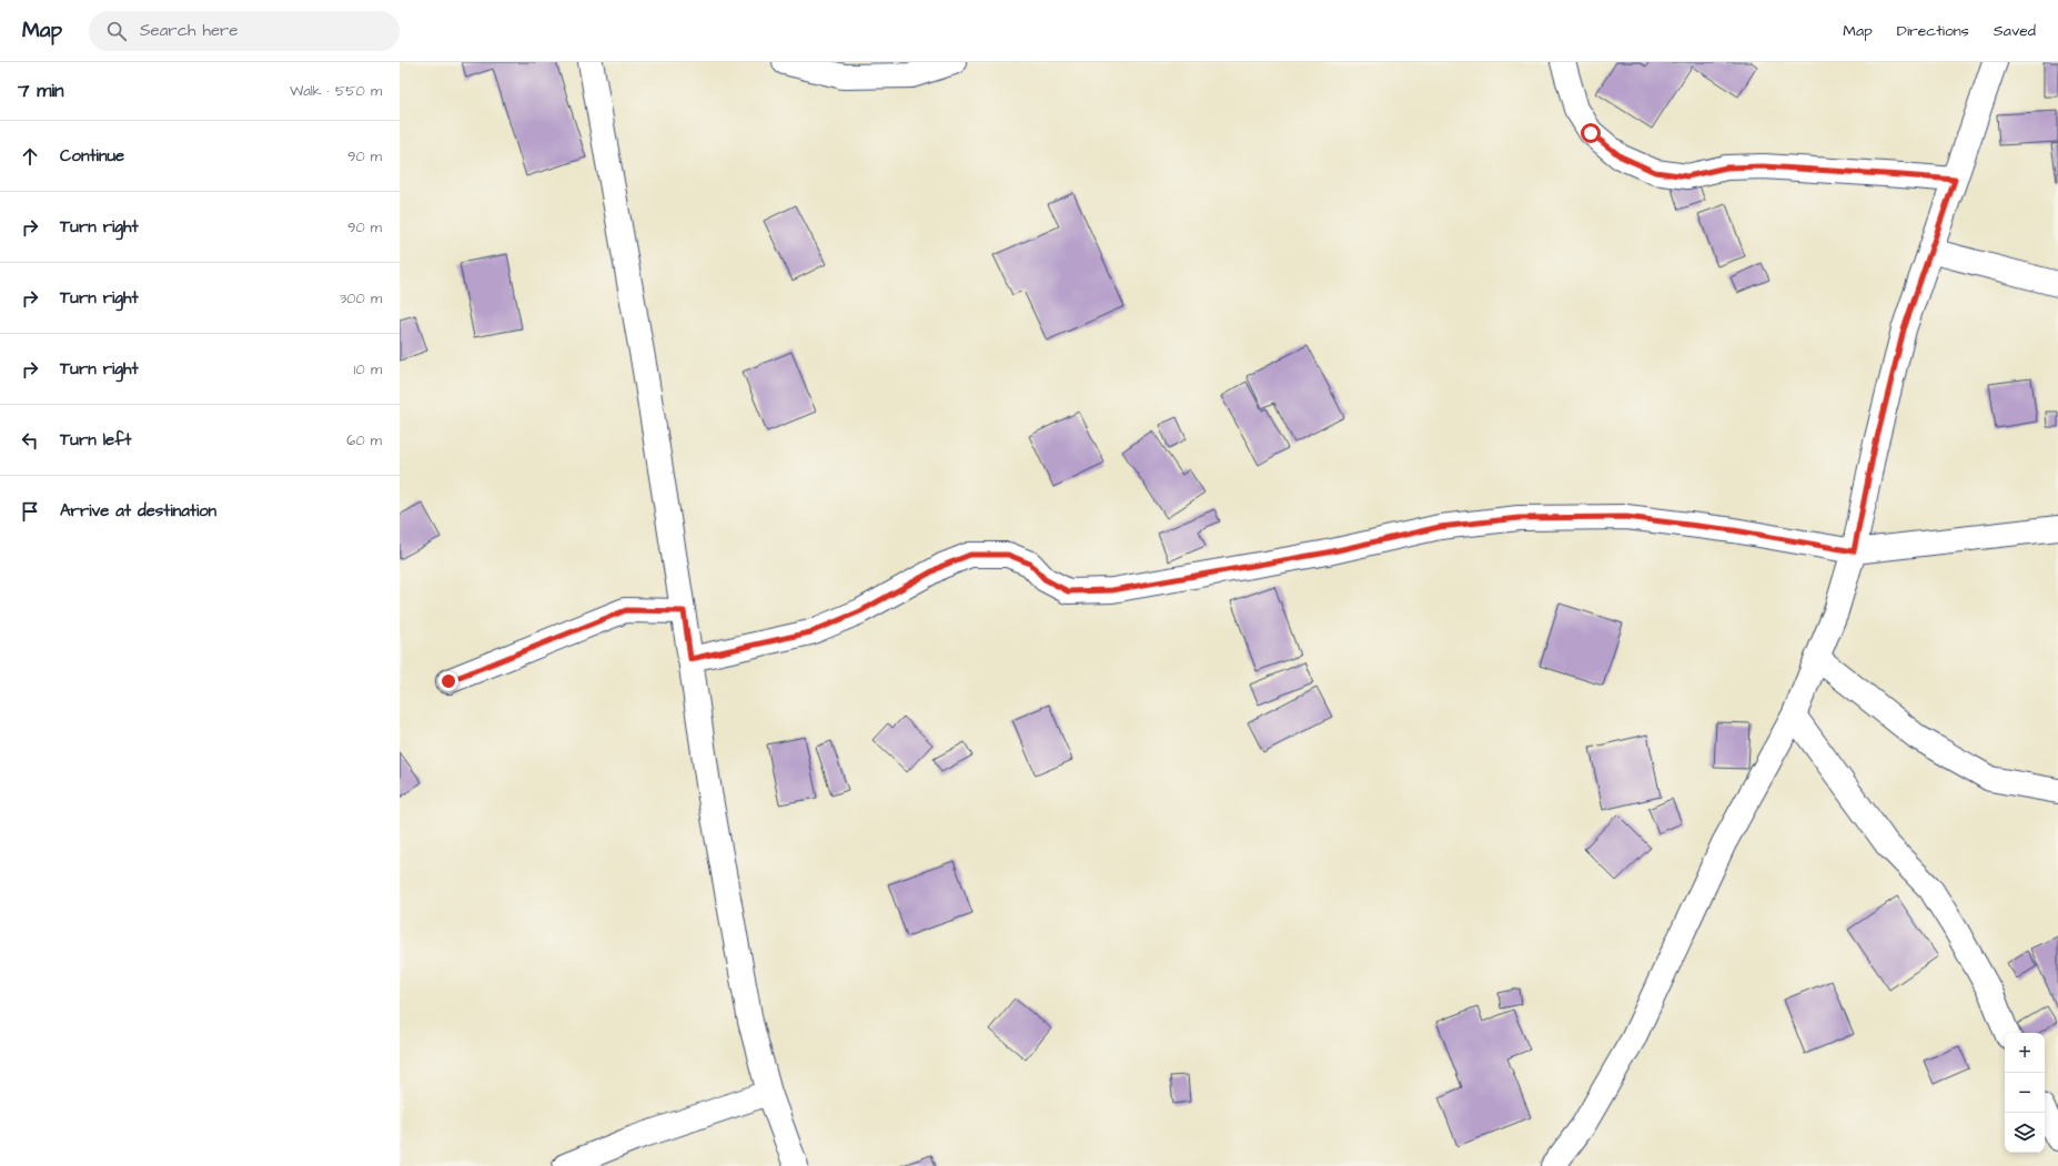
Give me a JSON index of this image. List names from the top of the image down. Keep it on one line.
{"page":{"header":"Map","search":"Search here","nav":["Map","Directions","Saved"],"heading":["7 min","Walk · 550 m"],"list":[["Continue","90 m"],["Turn right","90 m"],["Turn right","300 m"],["Turn right","10 m"],["Turn left","60 m"],"Arrive at destination"],"map_buttons":["+","−"]}}
